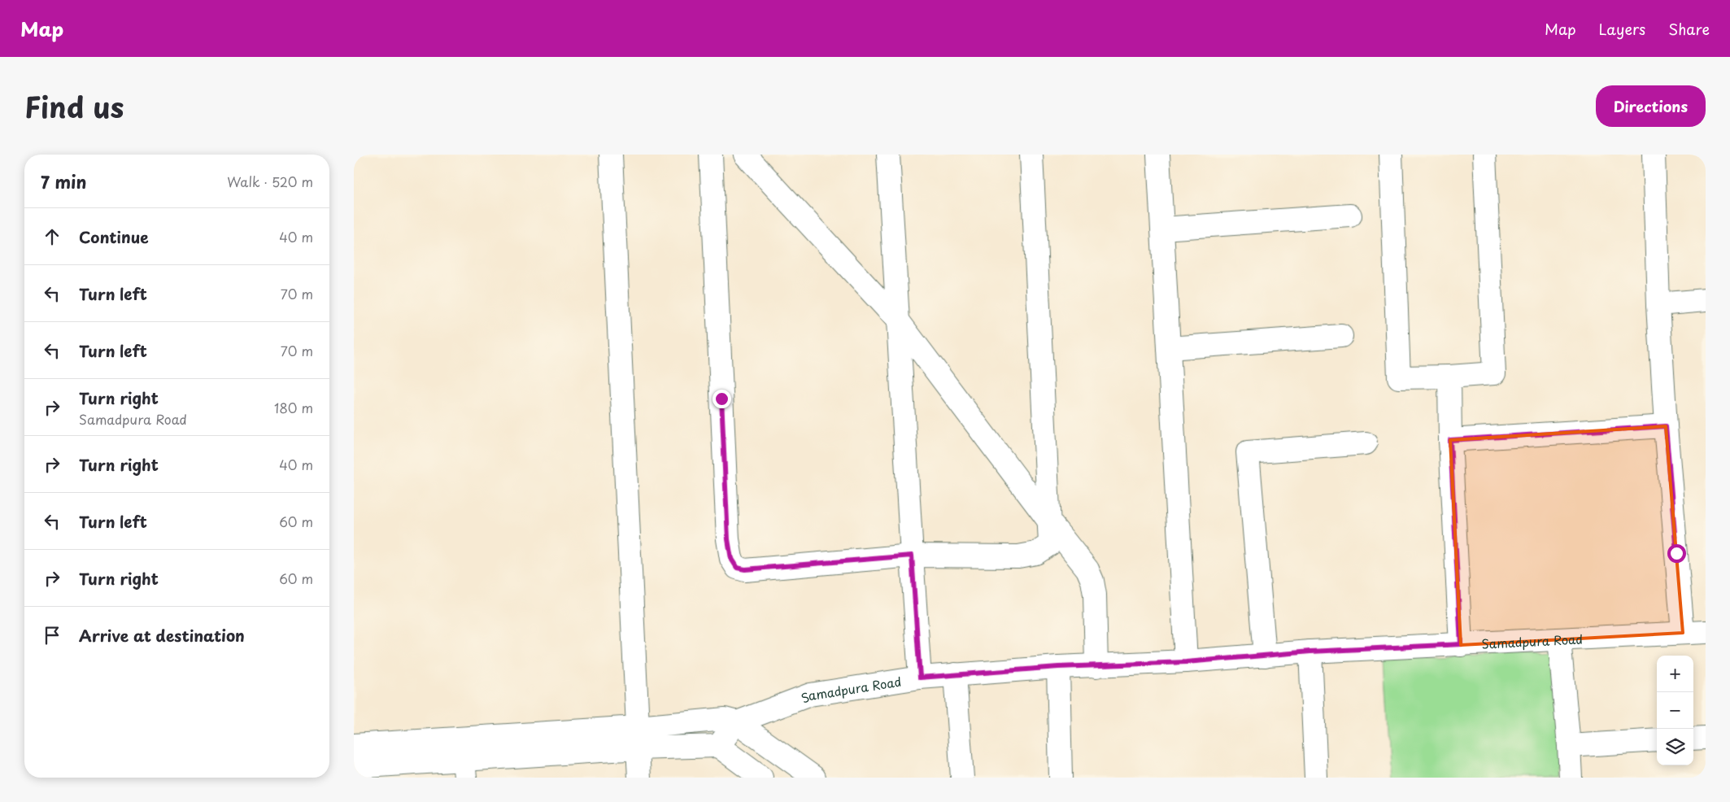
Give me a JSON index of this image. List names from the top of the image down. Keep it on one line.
{"streets":{"street":["Samadpura Road"]},"page":{"header":"Map","nav":["Map","Layers","Share"],"title":"Find us","buttons":"Directions","heading":["7 min","Walk · 520 m"],"list":[["Continue","40 m"],["Turn left","70 m"],["Turn left","70 m"],["Turn right","Samadpura Road","180 m"],["Turn right","40 m"],["Turn left","60 m"],["Turn right","60 m"],"Arrive at destination"],"map_buttons":["+","−"]}}
